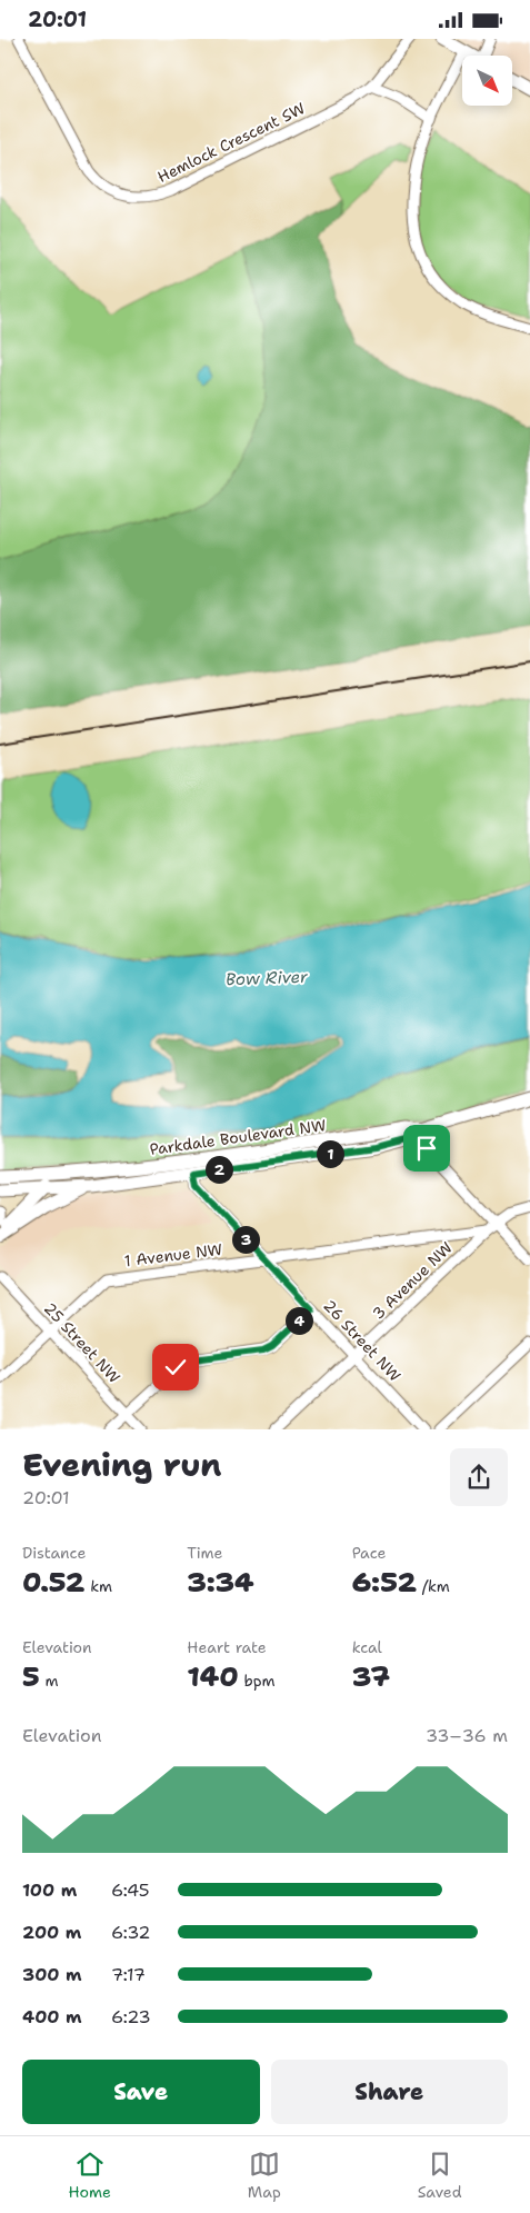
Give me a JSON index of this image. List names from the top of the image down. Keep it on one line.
{"streets":{"main road":["Parkdale Boulevard NW"],"street":["Hemlock Crescent SW","1 Avenue NW","3 Avenue NW","26 Street NW","25 Street NW"]},"crossings":[["Parkdale Boulevard NW","26 Street NW"],["1 Avenue NW","3 Avenue NW"],["1 Avenue NW","26 Street NW"],["1 Avenue NW","25 Street NW"],["3 Avenue NW","26 Street NW"]],"water":["Bow River"],"north":"bottom right","page":{"status":"20:01","pins":["1","2","3","4"],"heading":["Evening run","20:01"],"stats":[["Distance","0.52 km"],["Time","3:34"],["Pace","6:52 /km"],["Elevation","5 m"],["Heart rate","140 bpm"],["kcal","37"]],"chart":["Elevation","33–36 m"],"list":[{"name":"100 m","note":"6:45"},{"name":"200 m","note":"6:32"},{"name":"300 m","note":"7:17"},{"name":"400 m","note":"6:23"}],"buttons":["Save","Share"],"tabs":["Home","Map","Saved"]}}
